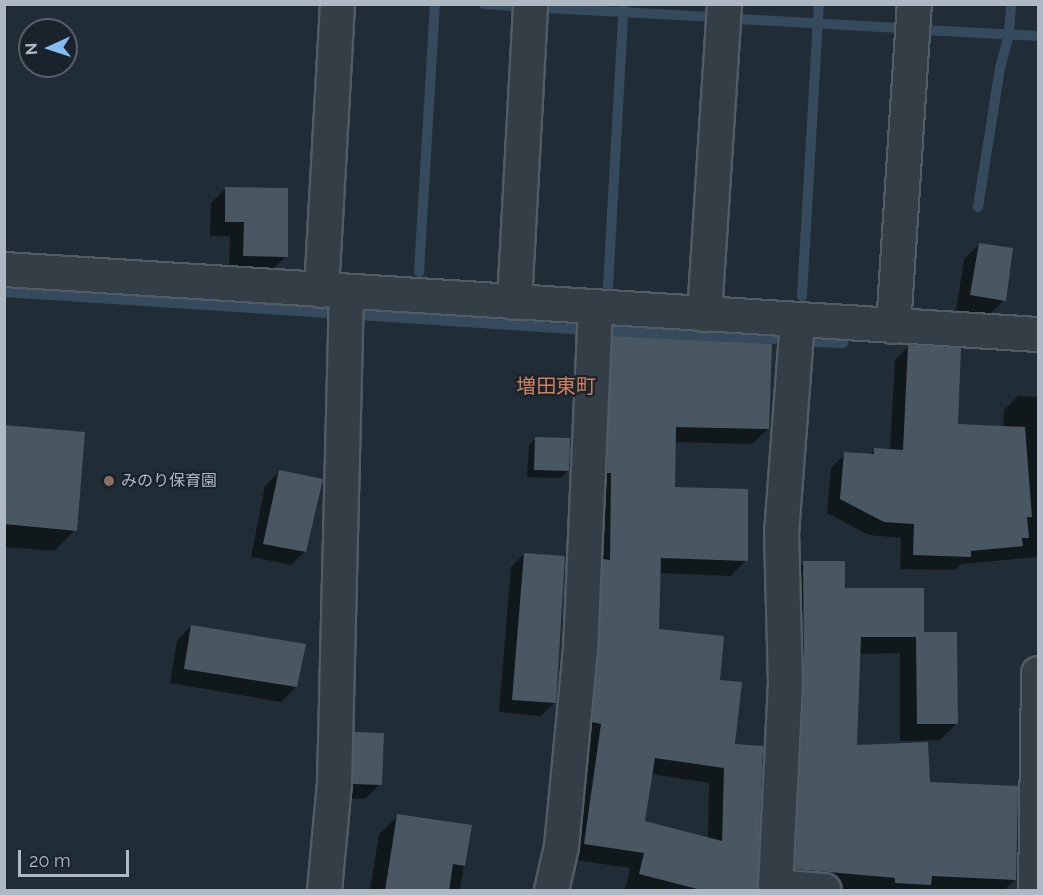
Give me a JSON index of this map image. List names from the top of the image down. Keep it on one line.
{"districts":["増田東町"],"places":["みのり保育園"],"scale_bar":"20 m","north":"left"}
